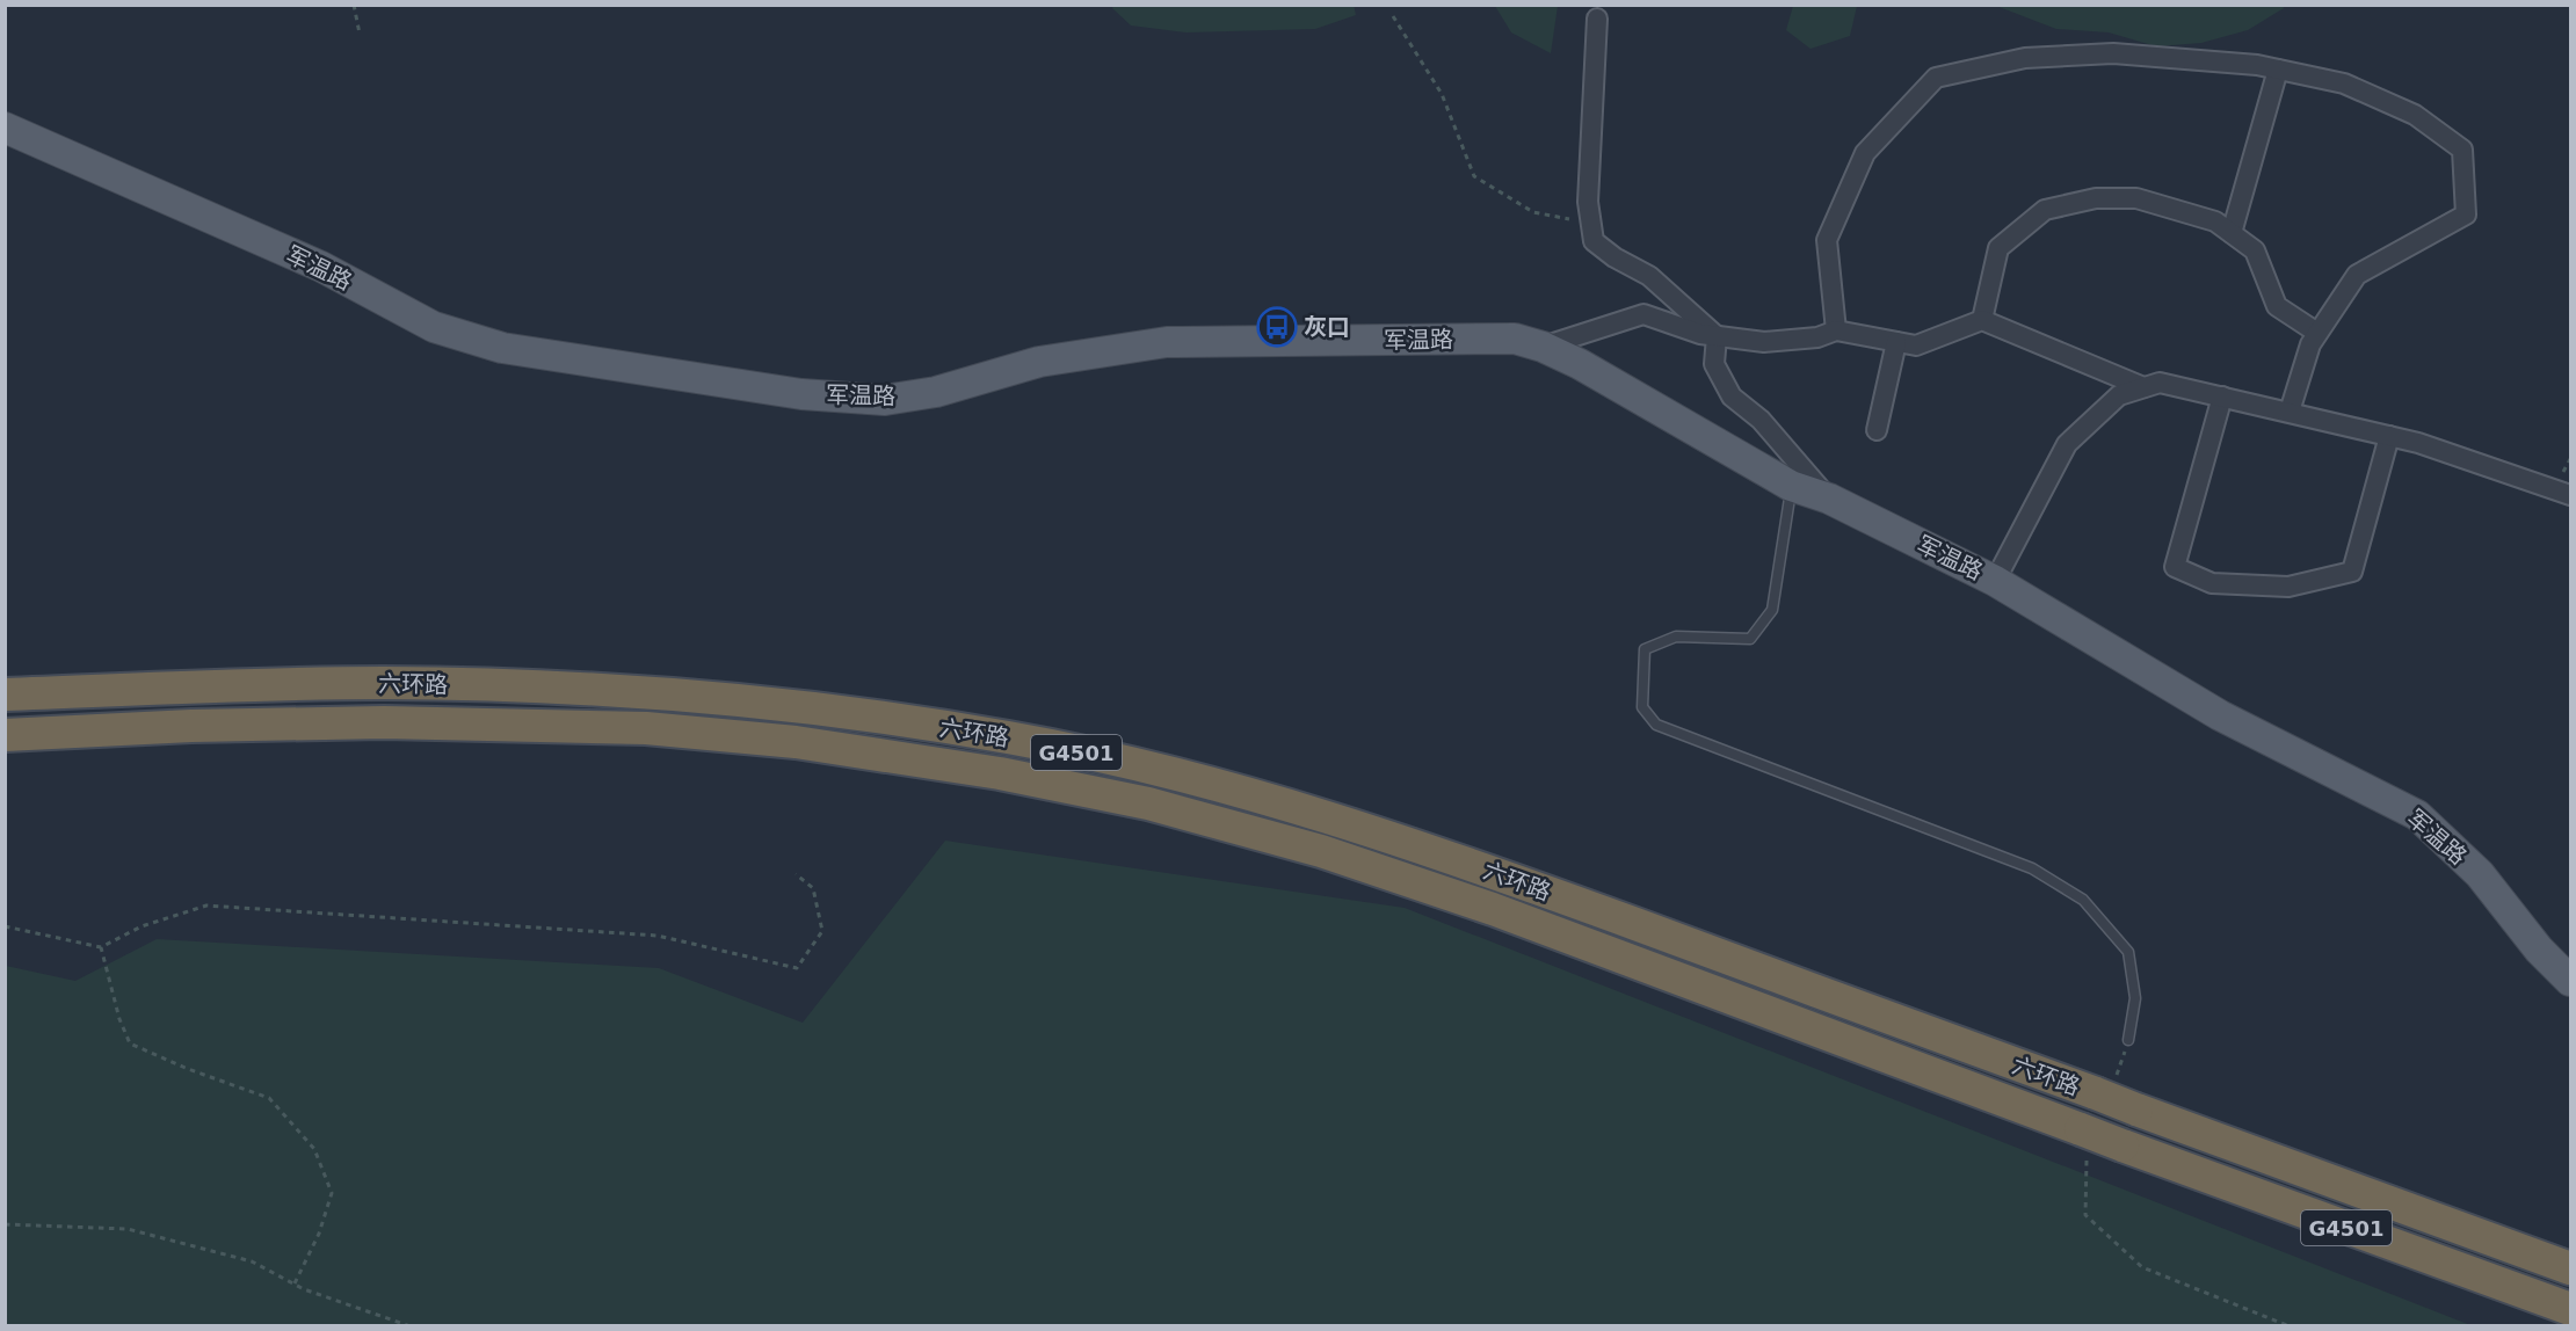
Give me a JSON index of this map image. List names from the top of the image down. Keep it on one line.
{"streets":{"highway":["六环路","G4501"],"main road":["军温路"]},"crossings":[["六环路","G4501"]],"places":{"bus stop":["灰口"]}}
